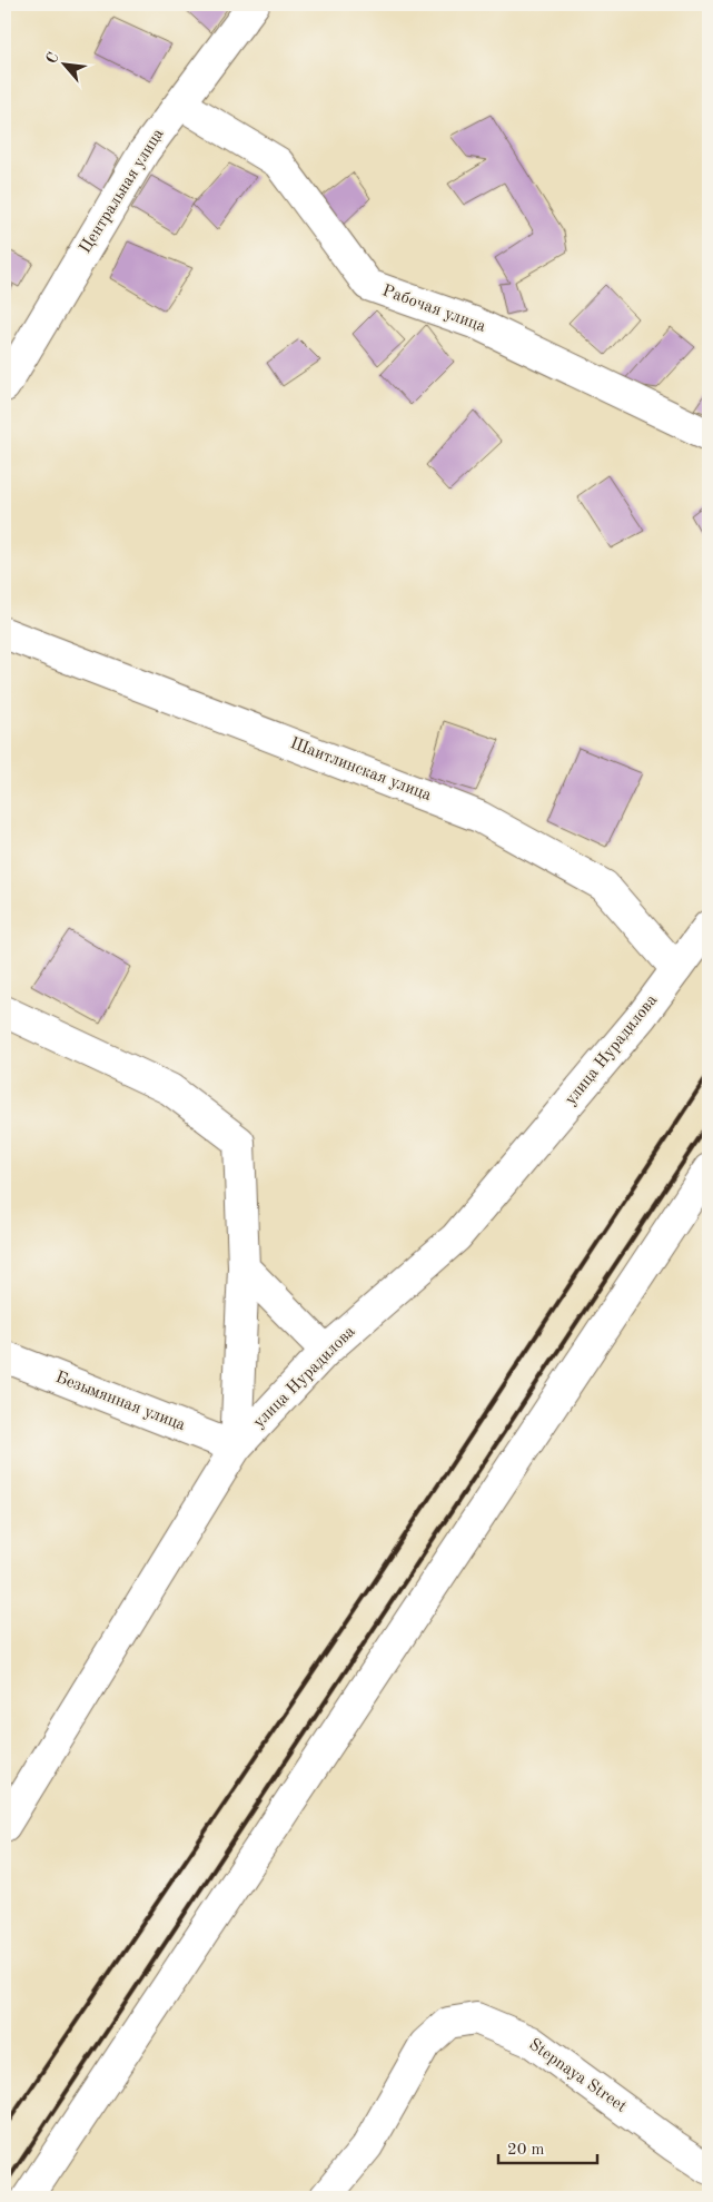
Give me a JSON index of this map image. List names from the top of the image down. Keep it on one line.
{"streets":{"street":["Центральная улица","Рабочая улица","Шаитлинская улица","улица Нурадилова","Безымянная улица","Stepnaya Street"]},"crossings":[["Центральная улица","Рабочая улица"],["Шаитлинская улица","улица Нурадилова"],["улица Нурадилова","Безымянная улица"]],"scale_bar":"20 m","north":"top left"}
